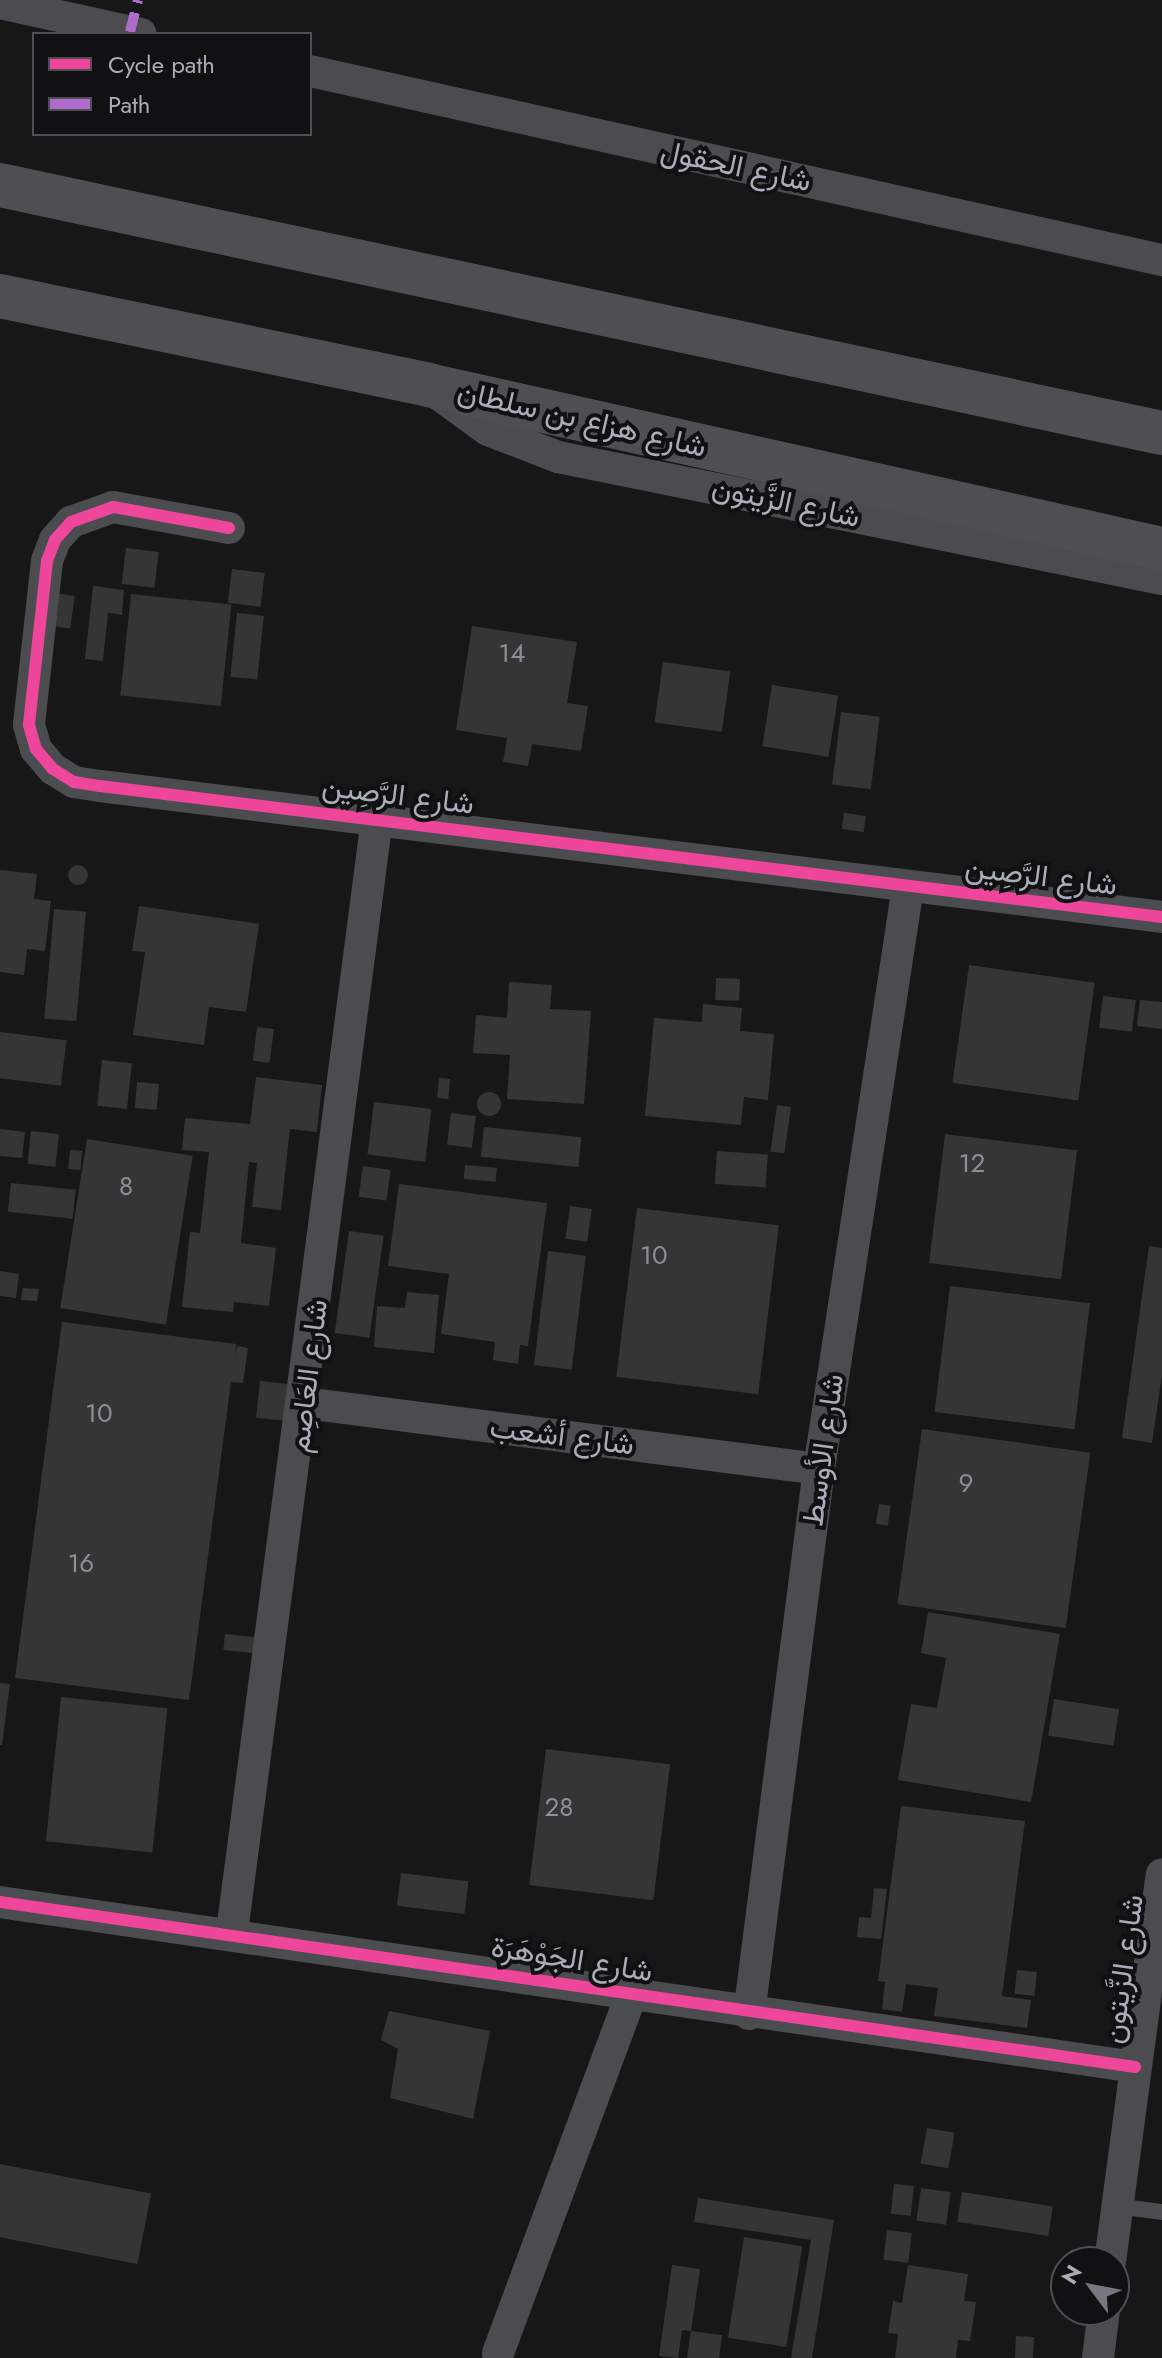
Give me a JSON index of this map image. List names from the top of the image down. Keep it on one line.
{"streets":{"main road":["شارع هزاع بن سلطان"],"street":["شارع الحقول","شارع الزَّيتون","شارع الرَّصِين","شارع العَاصِم","شارع أشعب","شارع الأوسط","شارع الجَوْهَرَة"]},"crossings":[["شارع هزاع بن سلطان","شارع الزَّيتون"],["شارع الزَّيتون","شارع الجَوْهَرَة"],["شارع الرَّصِين","شارع العَاصِم"],["شارع الرَّصِين","شارع الأوسط"],["شارع العَاصِم","شارع أشعب"],["شارع العَاصِم","شارع الجَوْهَرَة"],["شارع أشعب","شارع الأوسط"],["شارع الأوسط","شارع الجَوْهَرَة"]],"house_numbers":["14","12","8","10","10","9","16","28"],"legend":["Cycle path","Path"],"north":"top left"}
